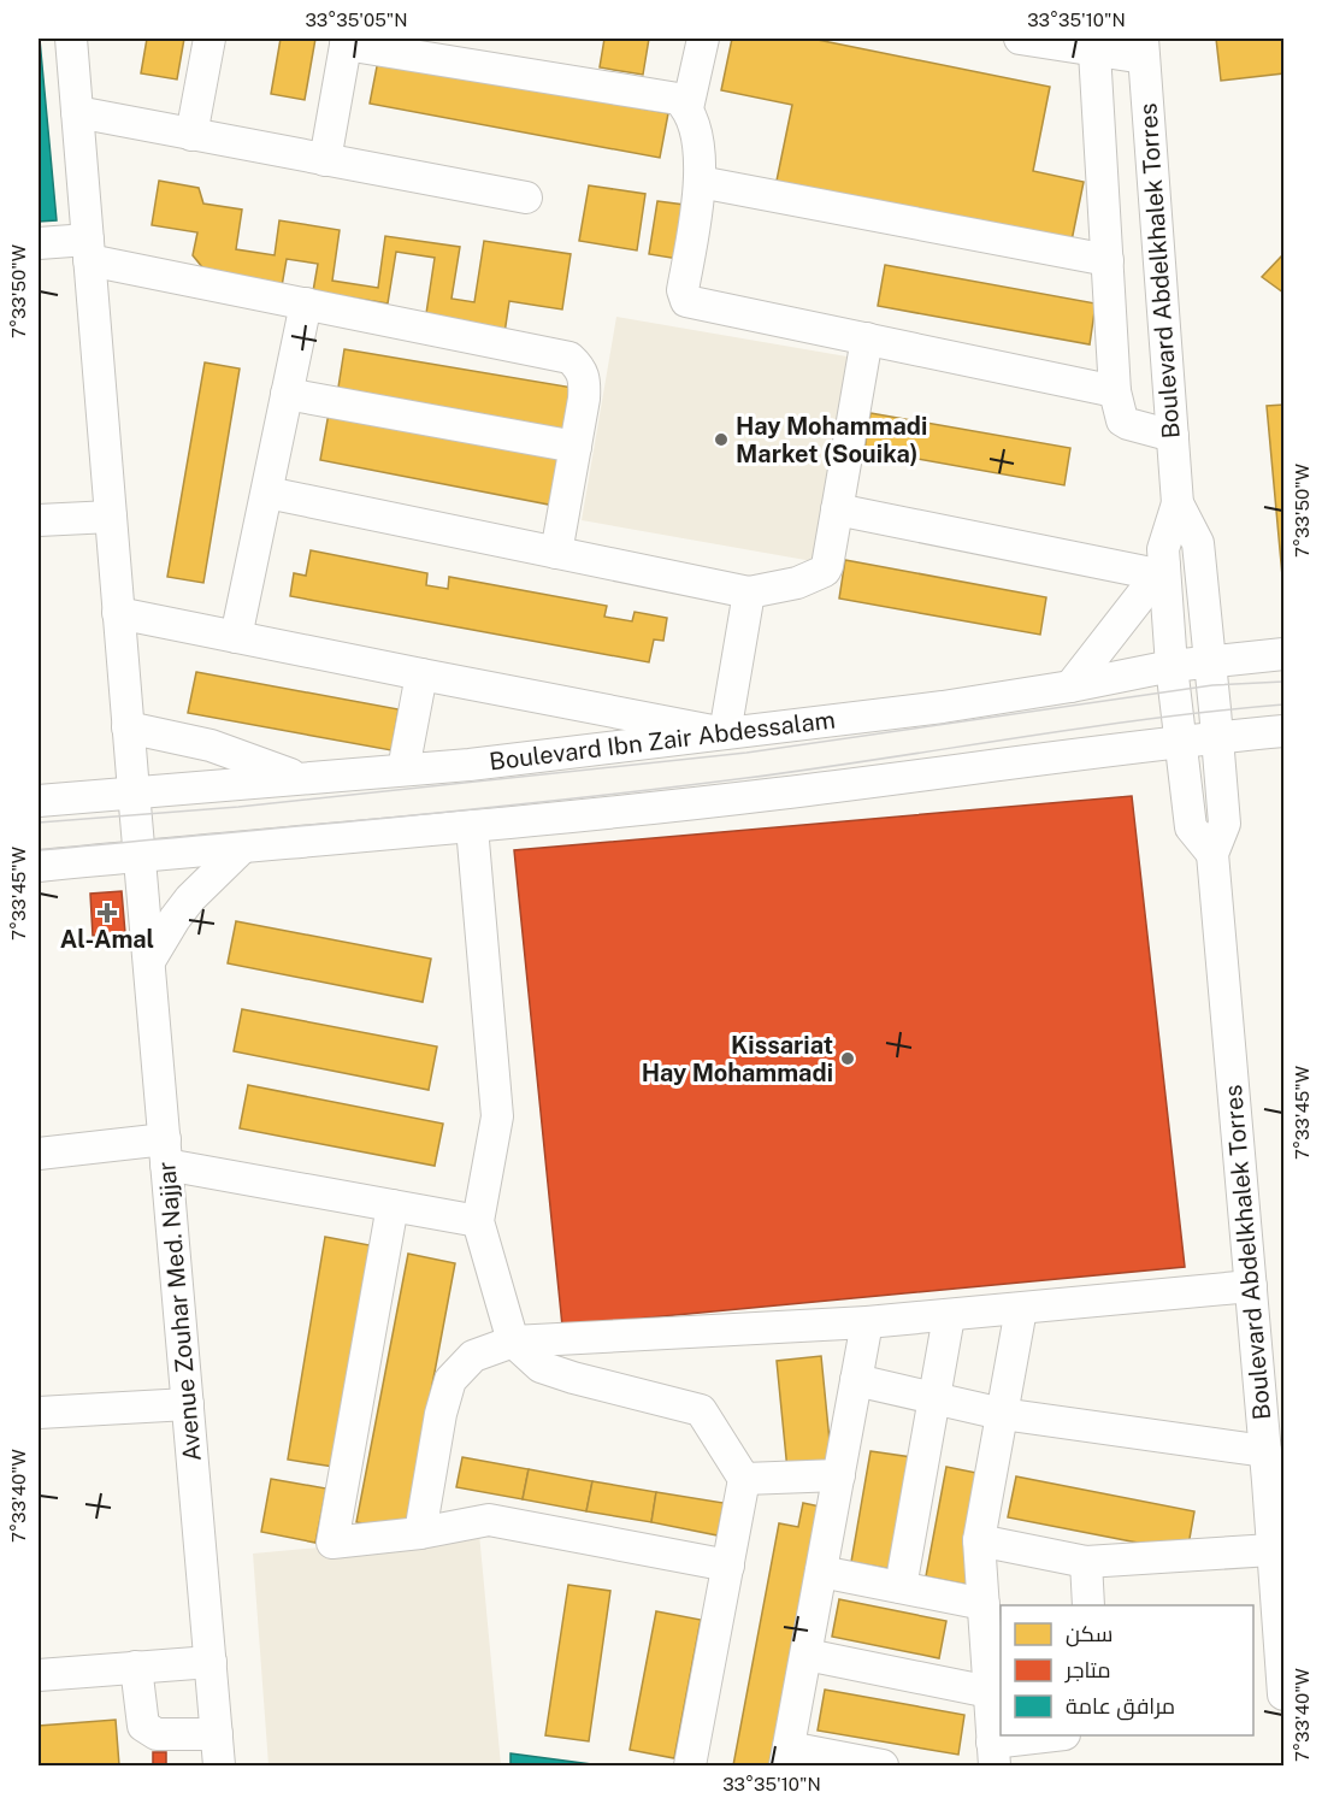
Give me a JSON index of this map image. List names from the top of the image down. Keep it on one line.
{"streets":{"street":["Boulevard Abdelkhalek Torres","Boulevard Ibn Zair Abdessalam","Avenue Zouhar Med. Najjar"]},"crossings":[["Boulevard Abdelkhalek Torres","Boulevard Ibn Zair Abdessalam"],["Boulevard Ibn Zair Abdessalam","Avenue Zouhar Med. Najjar"]],"places":{"other":["Hay Mohammadi Market (Souika)","Kissariat Hay Mohammadi"],"health":["Al-Amal"]},"legend":["سكن","متاجر","مرافق عامة"],"coordinates":["33°35'05\"N","33°35'10\"N","7°33'50\"W","7°33'45\"W","7°33'40\"W"]}
